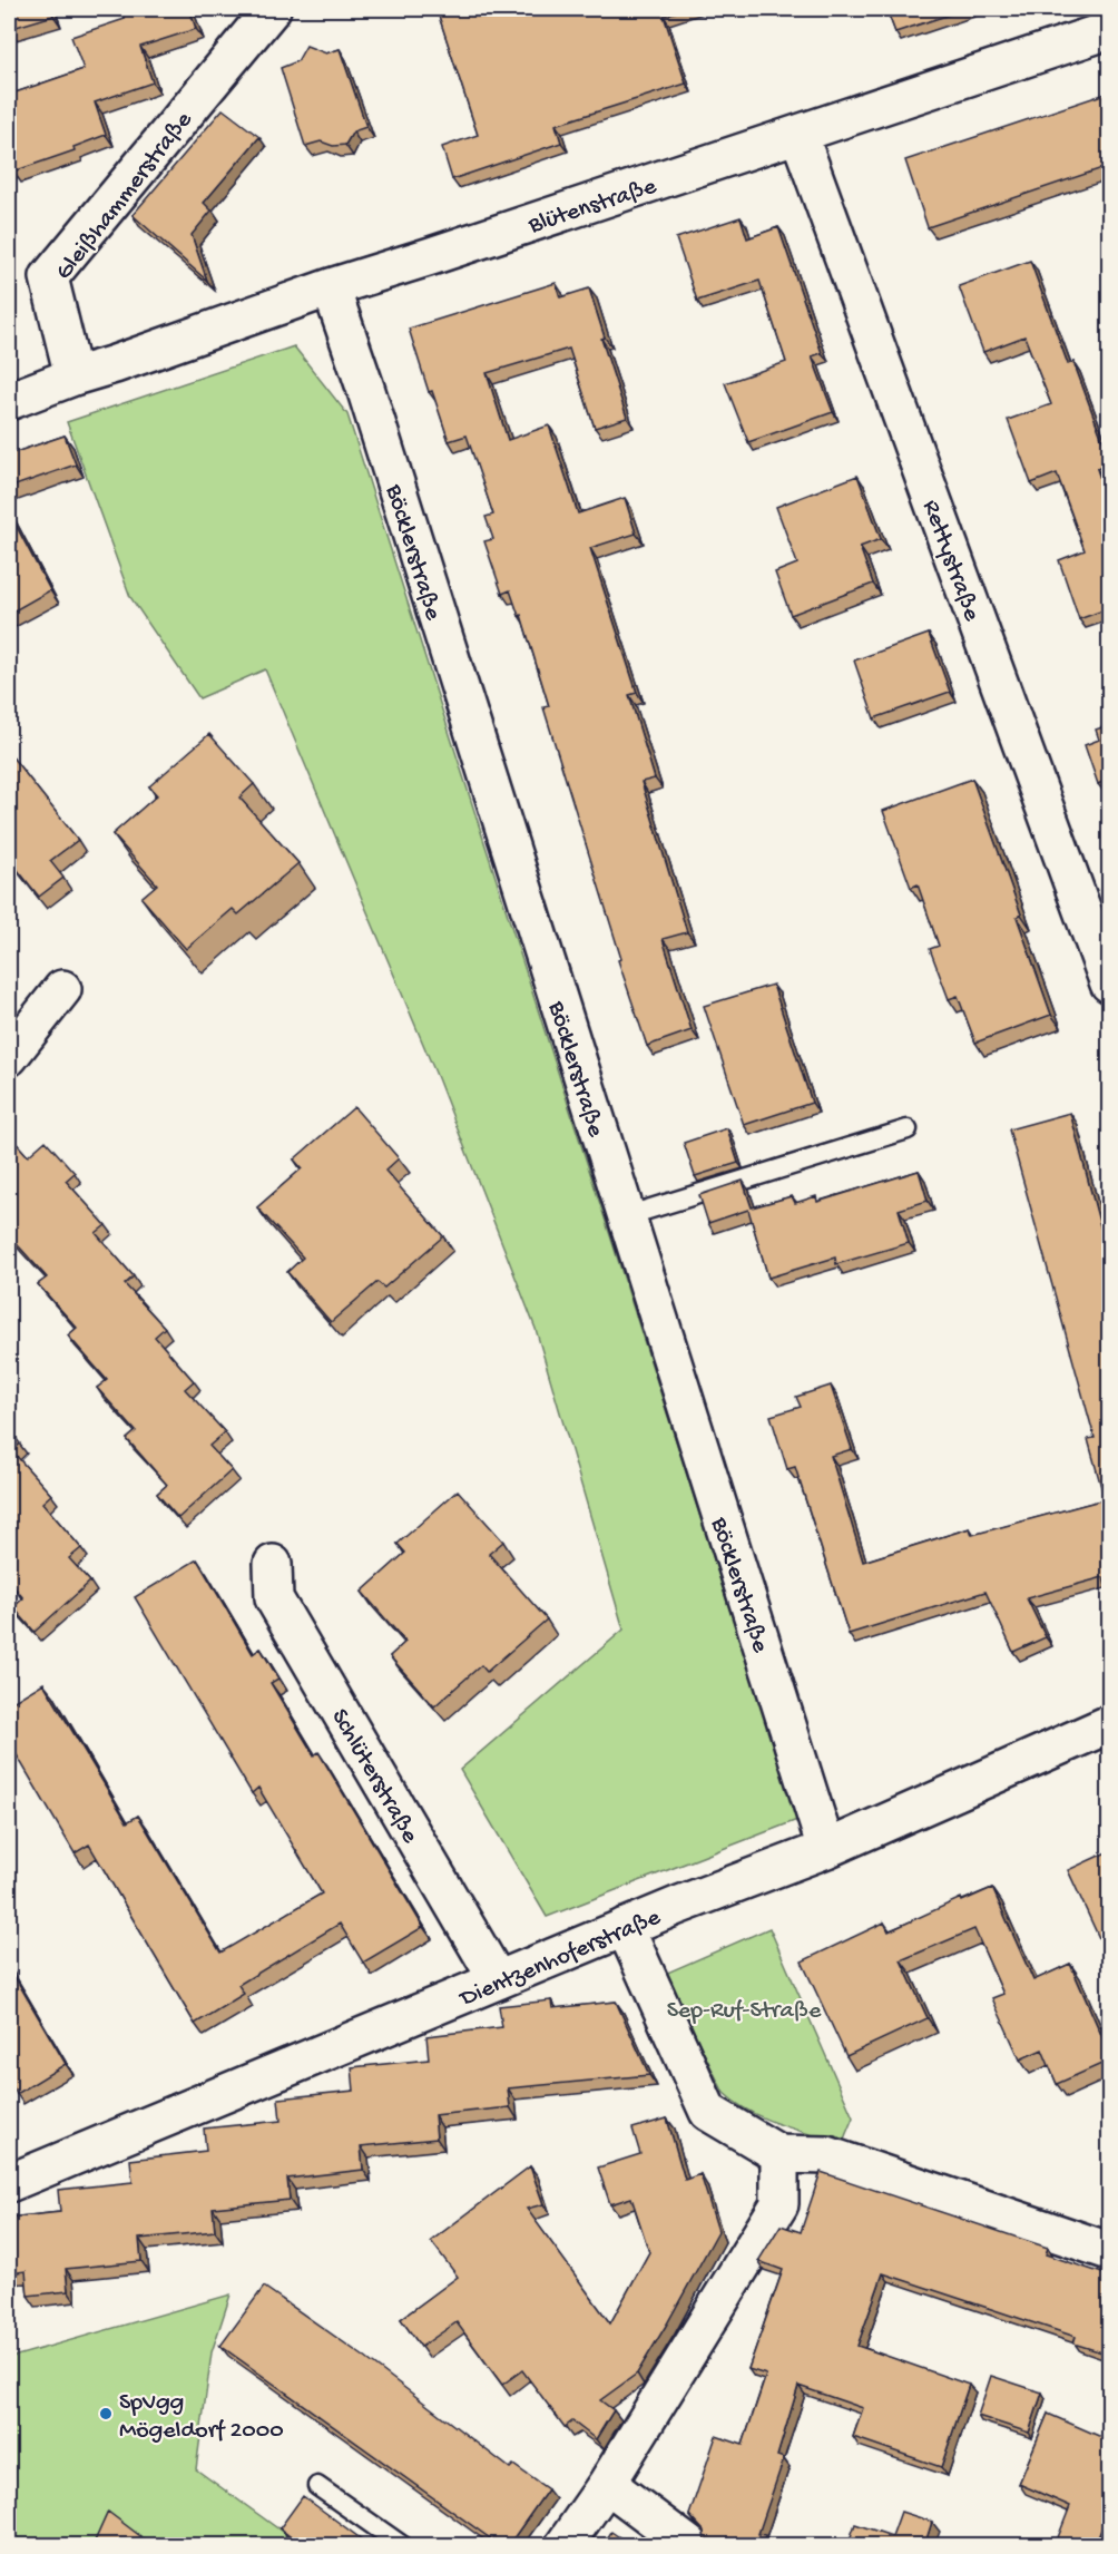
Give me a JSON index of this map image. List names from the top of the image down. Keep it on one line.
{"streets":{"street":["Gleißhammerstraße","Blütenstraße","Böcklerstraße","Rettystraße","Schlüterstraße","Dientzenhoferstraße"]},"crossings":[["Gleißhammerstraße","Blütenstraße"],["Blütenstraße","Böcklerstraße"],["Blütenstraße","Rettystraße"],["Böcklerstraße","Dientzenhoferstraße"],["Schlüterstraße","Dientzenhoferstraße"]],"parks":["Sep-Ruf-Straße"],"places":["SpVgg Mögeldorf 2000"]}
